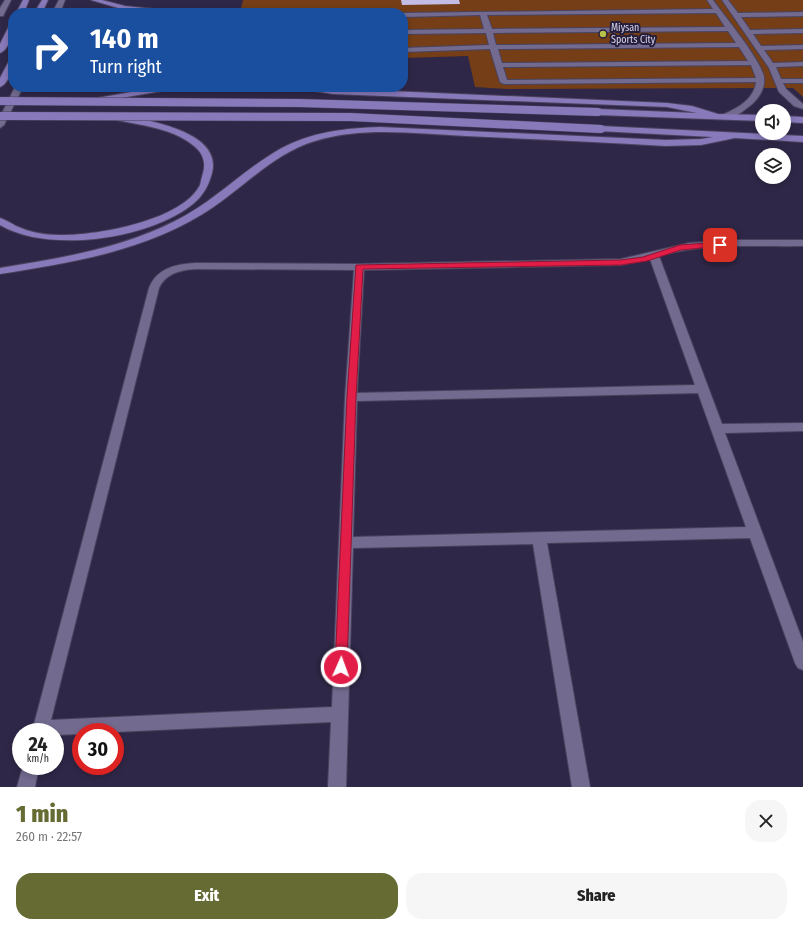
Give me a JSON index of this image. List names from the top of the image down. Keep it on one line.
{"places":["Miysan Sports City"],"page":{"turn":["140 m","Turn right"],"speed":"24 km/h","limit":"30","heading":["1 min","260 m · 22:57"],"buttons":["Exit","Share"]}}
